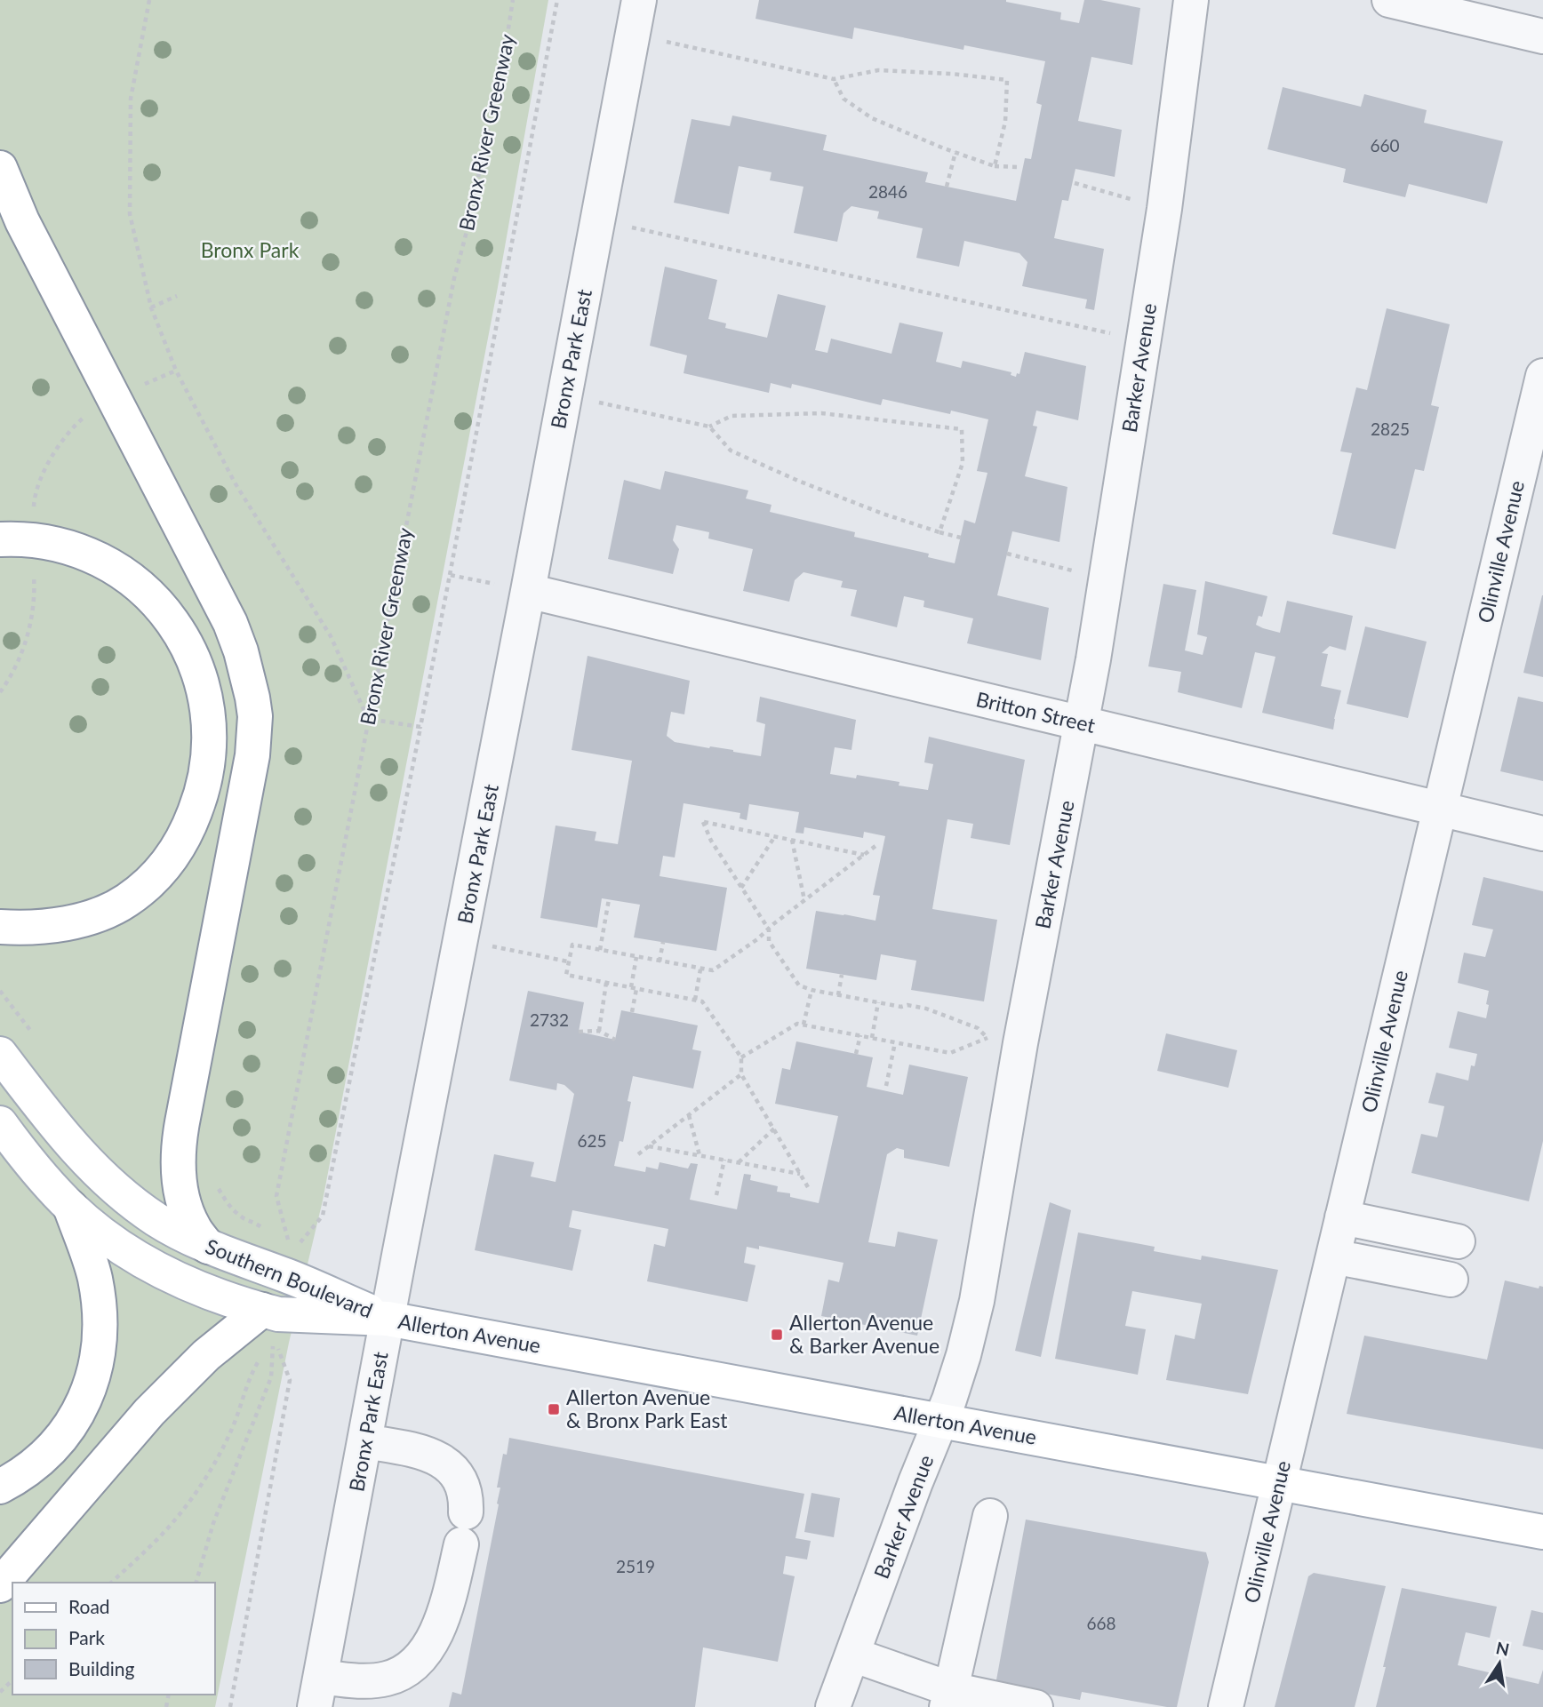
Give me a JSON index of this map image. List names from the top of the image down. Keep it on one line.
{"streets":{"main road":["Southern Boulevard","Allerton Avenue"],"street":["Bronx Park East","Barker Avenue","Olinville Avenue","Britton Street"],"path":["Bronx River Greenway"]},"crossings":[["Bronx Park East","Britton Street"],["Bronx Park East","Southern Boulevard"],["Bronx Park East","Allerton Avenue"],["Barker Avenue","Britton Street"],["Barker Avenue","Allerton Avenue"],["Olinville Avenue","Britton Street"],["Olinville Avenue","Allerton Avenue"],["Southern Boulevard","Allerton Avenue"]],"parks":["Bronx Park"],"places":{"transit":["Allerton Avenue & Barker Avenue","Allerton Avenue & Bronx Park East"]},"house_numbers":["660","2846","2825","2732","625","2519","668"],"legend":["Road","Park","Building"],"north":"top"}
